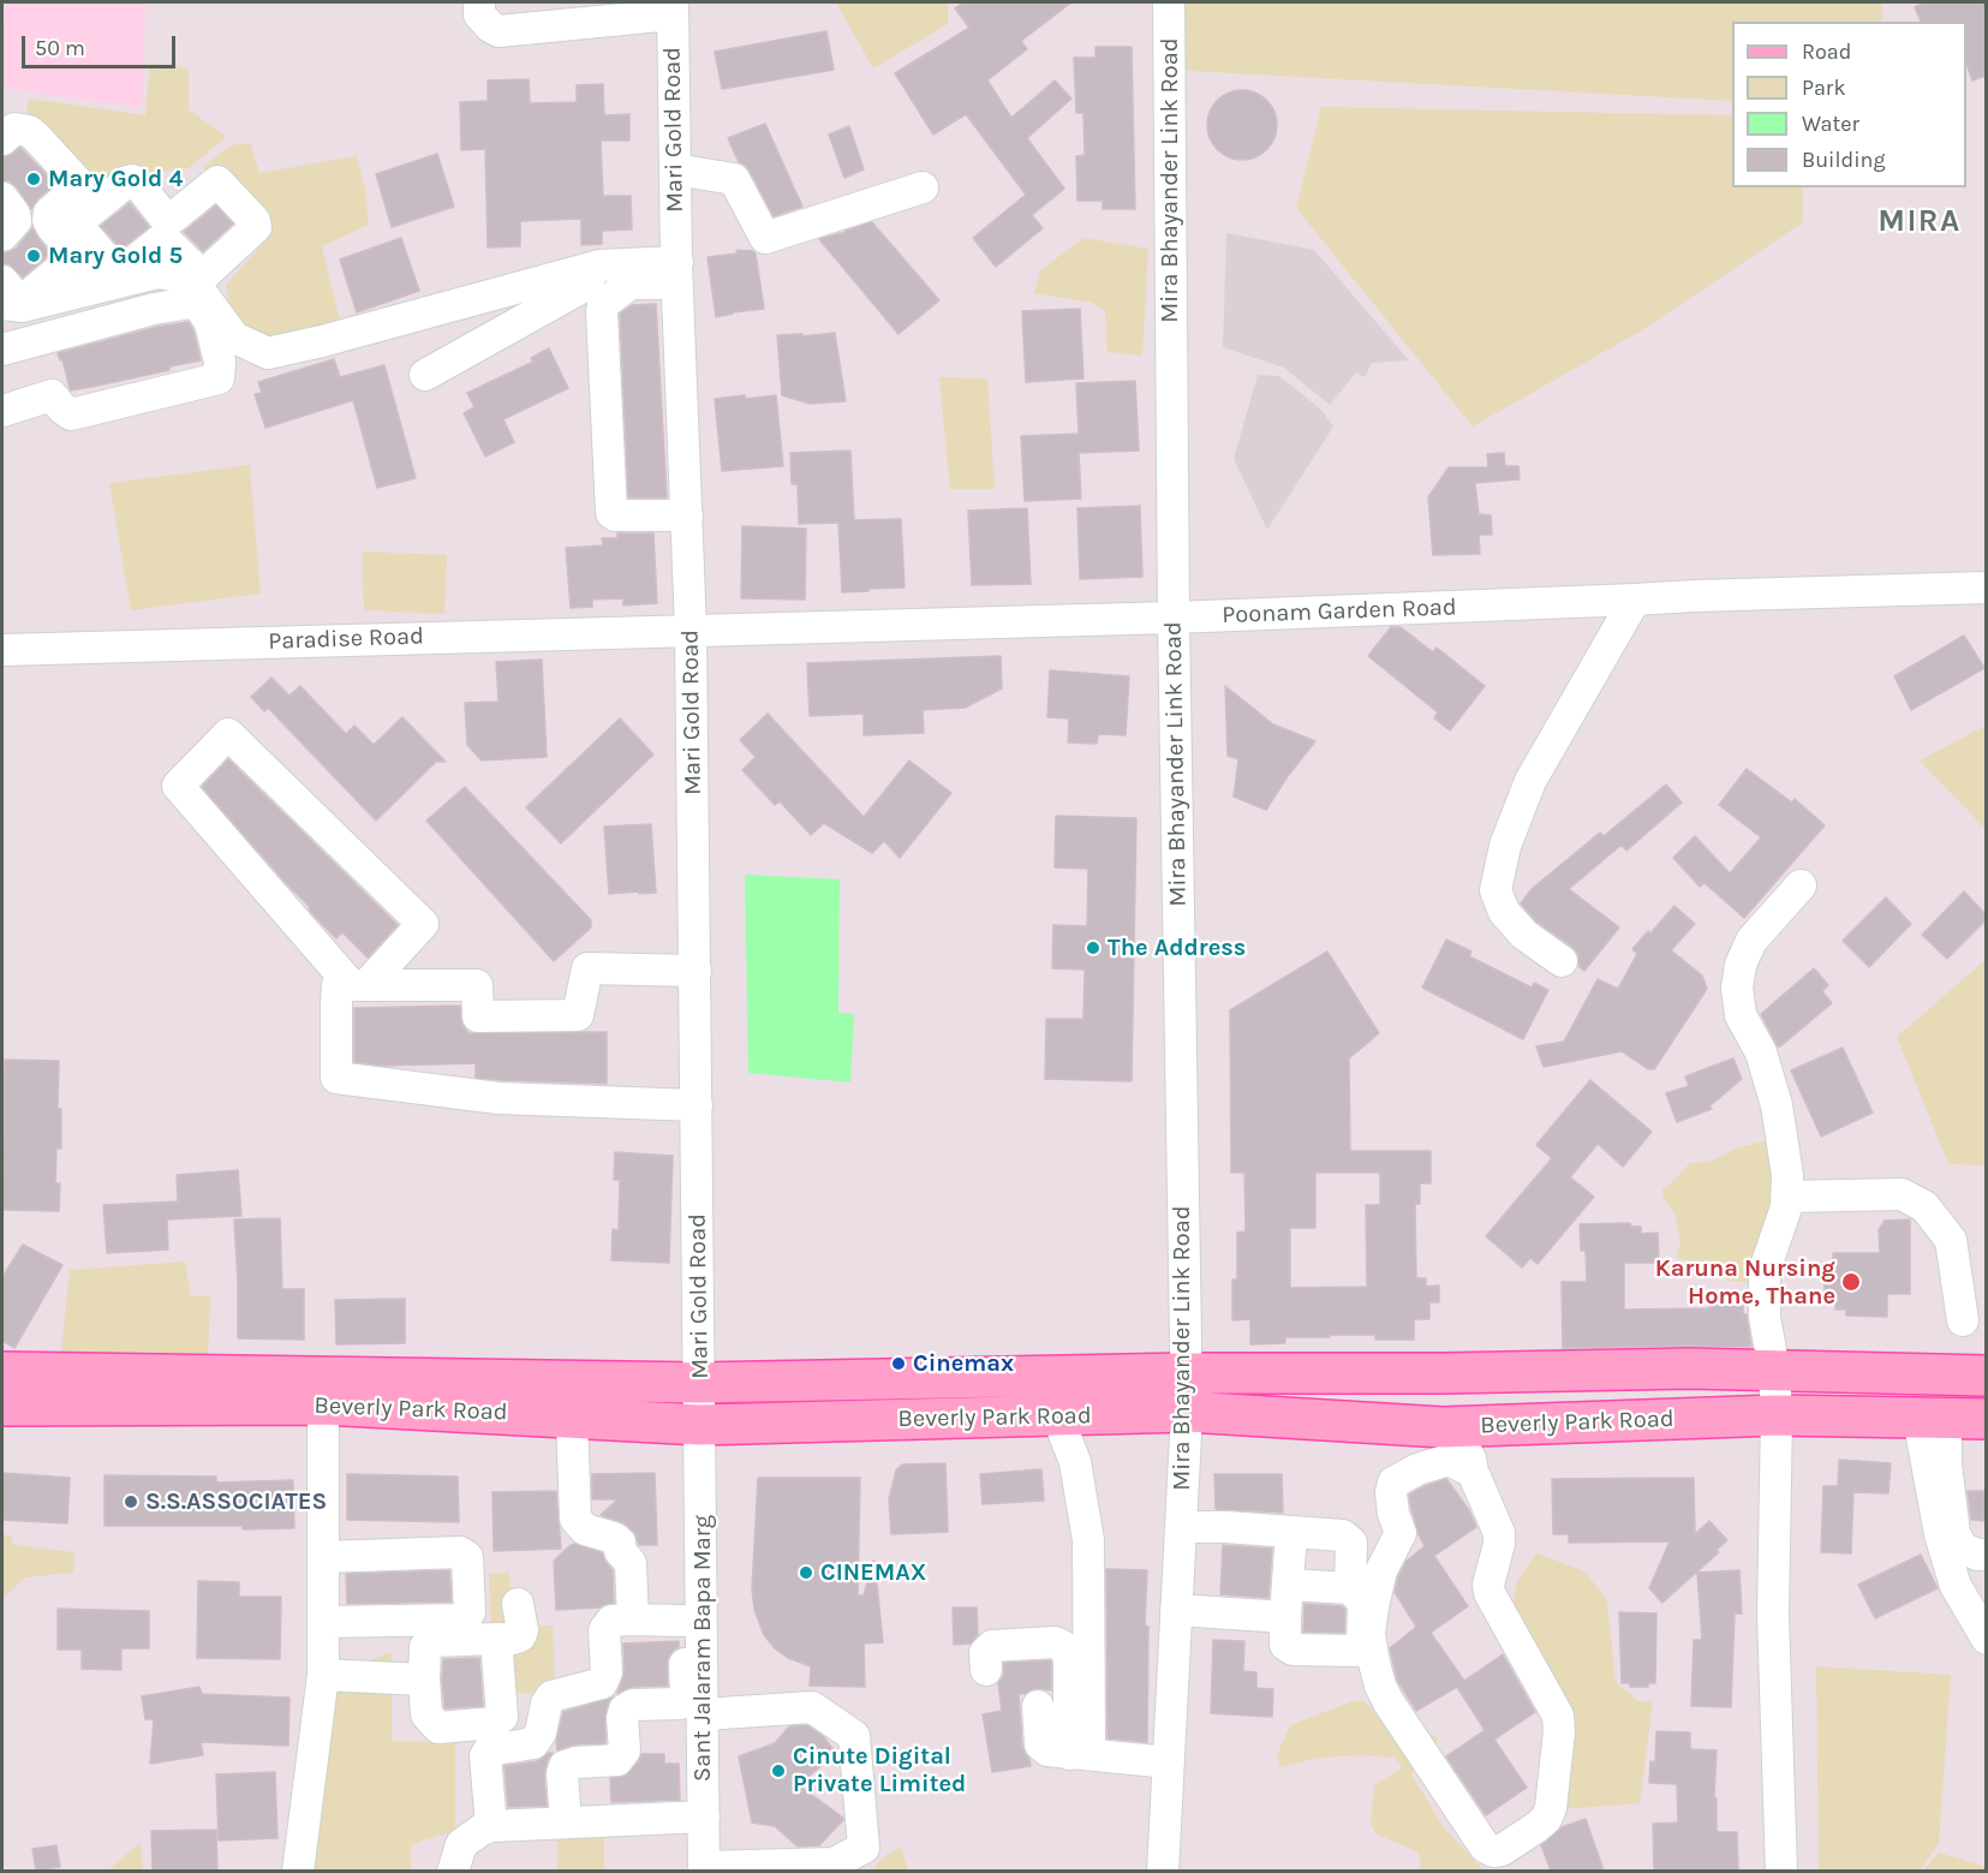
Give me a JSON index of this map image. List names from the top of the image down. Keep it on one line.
{"streets":{"main road":["Beverly Park Road"],"street":["Mari Gold Road","Mira Bhayander Link Road","Poonam Garden Road","Paradise Road","Sant Jalaram Bapa Marg"]},"crossings":[["Mari Gold Road","Poonam Garden Road"],["Mari Gold Road","Paradise Road"],["Mari Gold Road","Beverly Park Road"],["Mari Gold Road","Sant Jalaram Bapa Marg"],["Mira Bhayander Link Road","Poonam Garden Road"],["Mira Bhayander Link Road","Beverly Park Road"],["Poonam Garden Road","Paradise Road"],["Beverly Park Road","Sant Jalaram Bapa Marg"]],"districts":["MIRA"],"places":["Mary Gold 4","Mary Gold 5","The Address","Karuna Nursing Home, Thane","Cinemax","S.S.ASSOCIATES","CINEMAX","Cinute Digital Private Limited"],"legend":["Road","Park","Water","Building"],"scale_bar":"50 m"}
